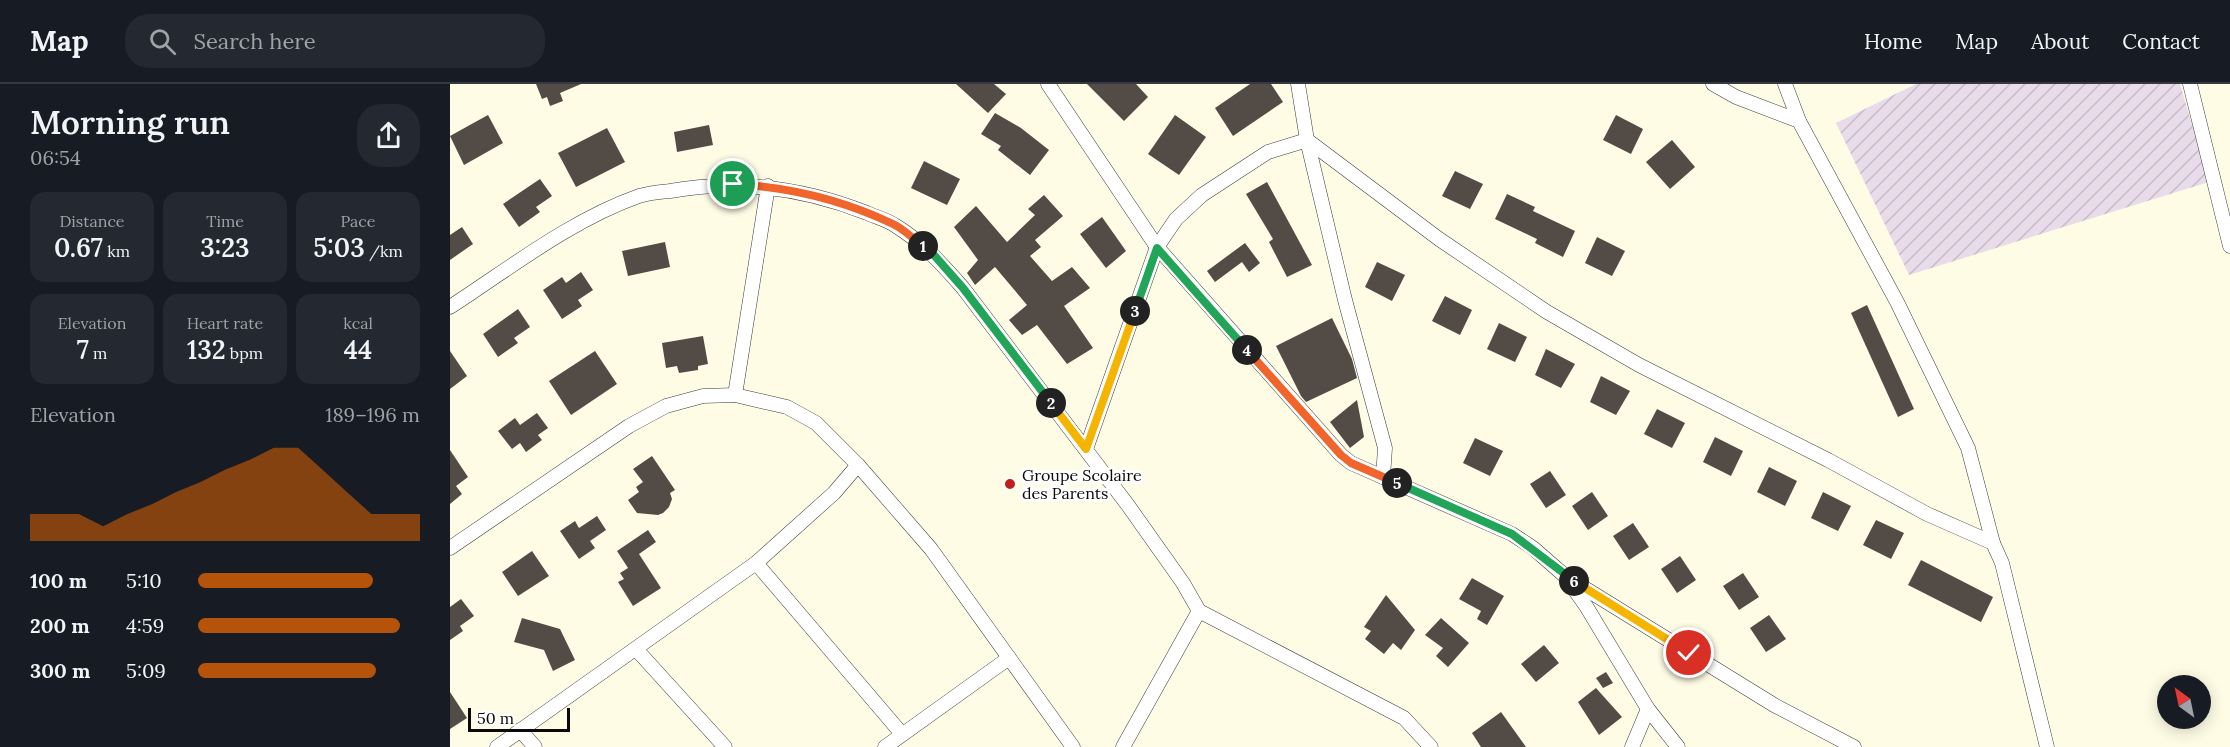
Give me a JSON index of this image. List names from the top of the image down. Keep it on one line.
{"places":["Groupe Scolaire des Parents"],"scale_bar":"50 m","north":"top left","page":{"header":"Map","search":"Search here","nav":["Home","Map","About","Contact"],"heading":["Morning run","06:54"],"stats":[["Distance","0.67 km"],["Time","3:23"],["Pace","5:03 /km"],["Elevation","7 m"],["Heart rate","132 bpm"],["kcal","44"]],"pins":["1","3","4","2","5","6"],"chart":["Elevation","189–196 m"],"list":[{"name":"100 m","note":"5:10"},{"name":"200 m","note":"4:59"},{"name":"300 m","note":"5:09"}],"scale":"50 m"}}
